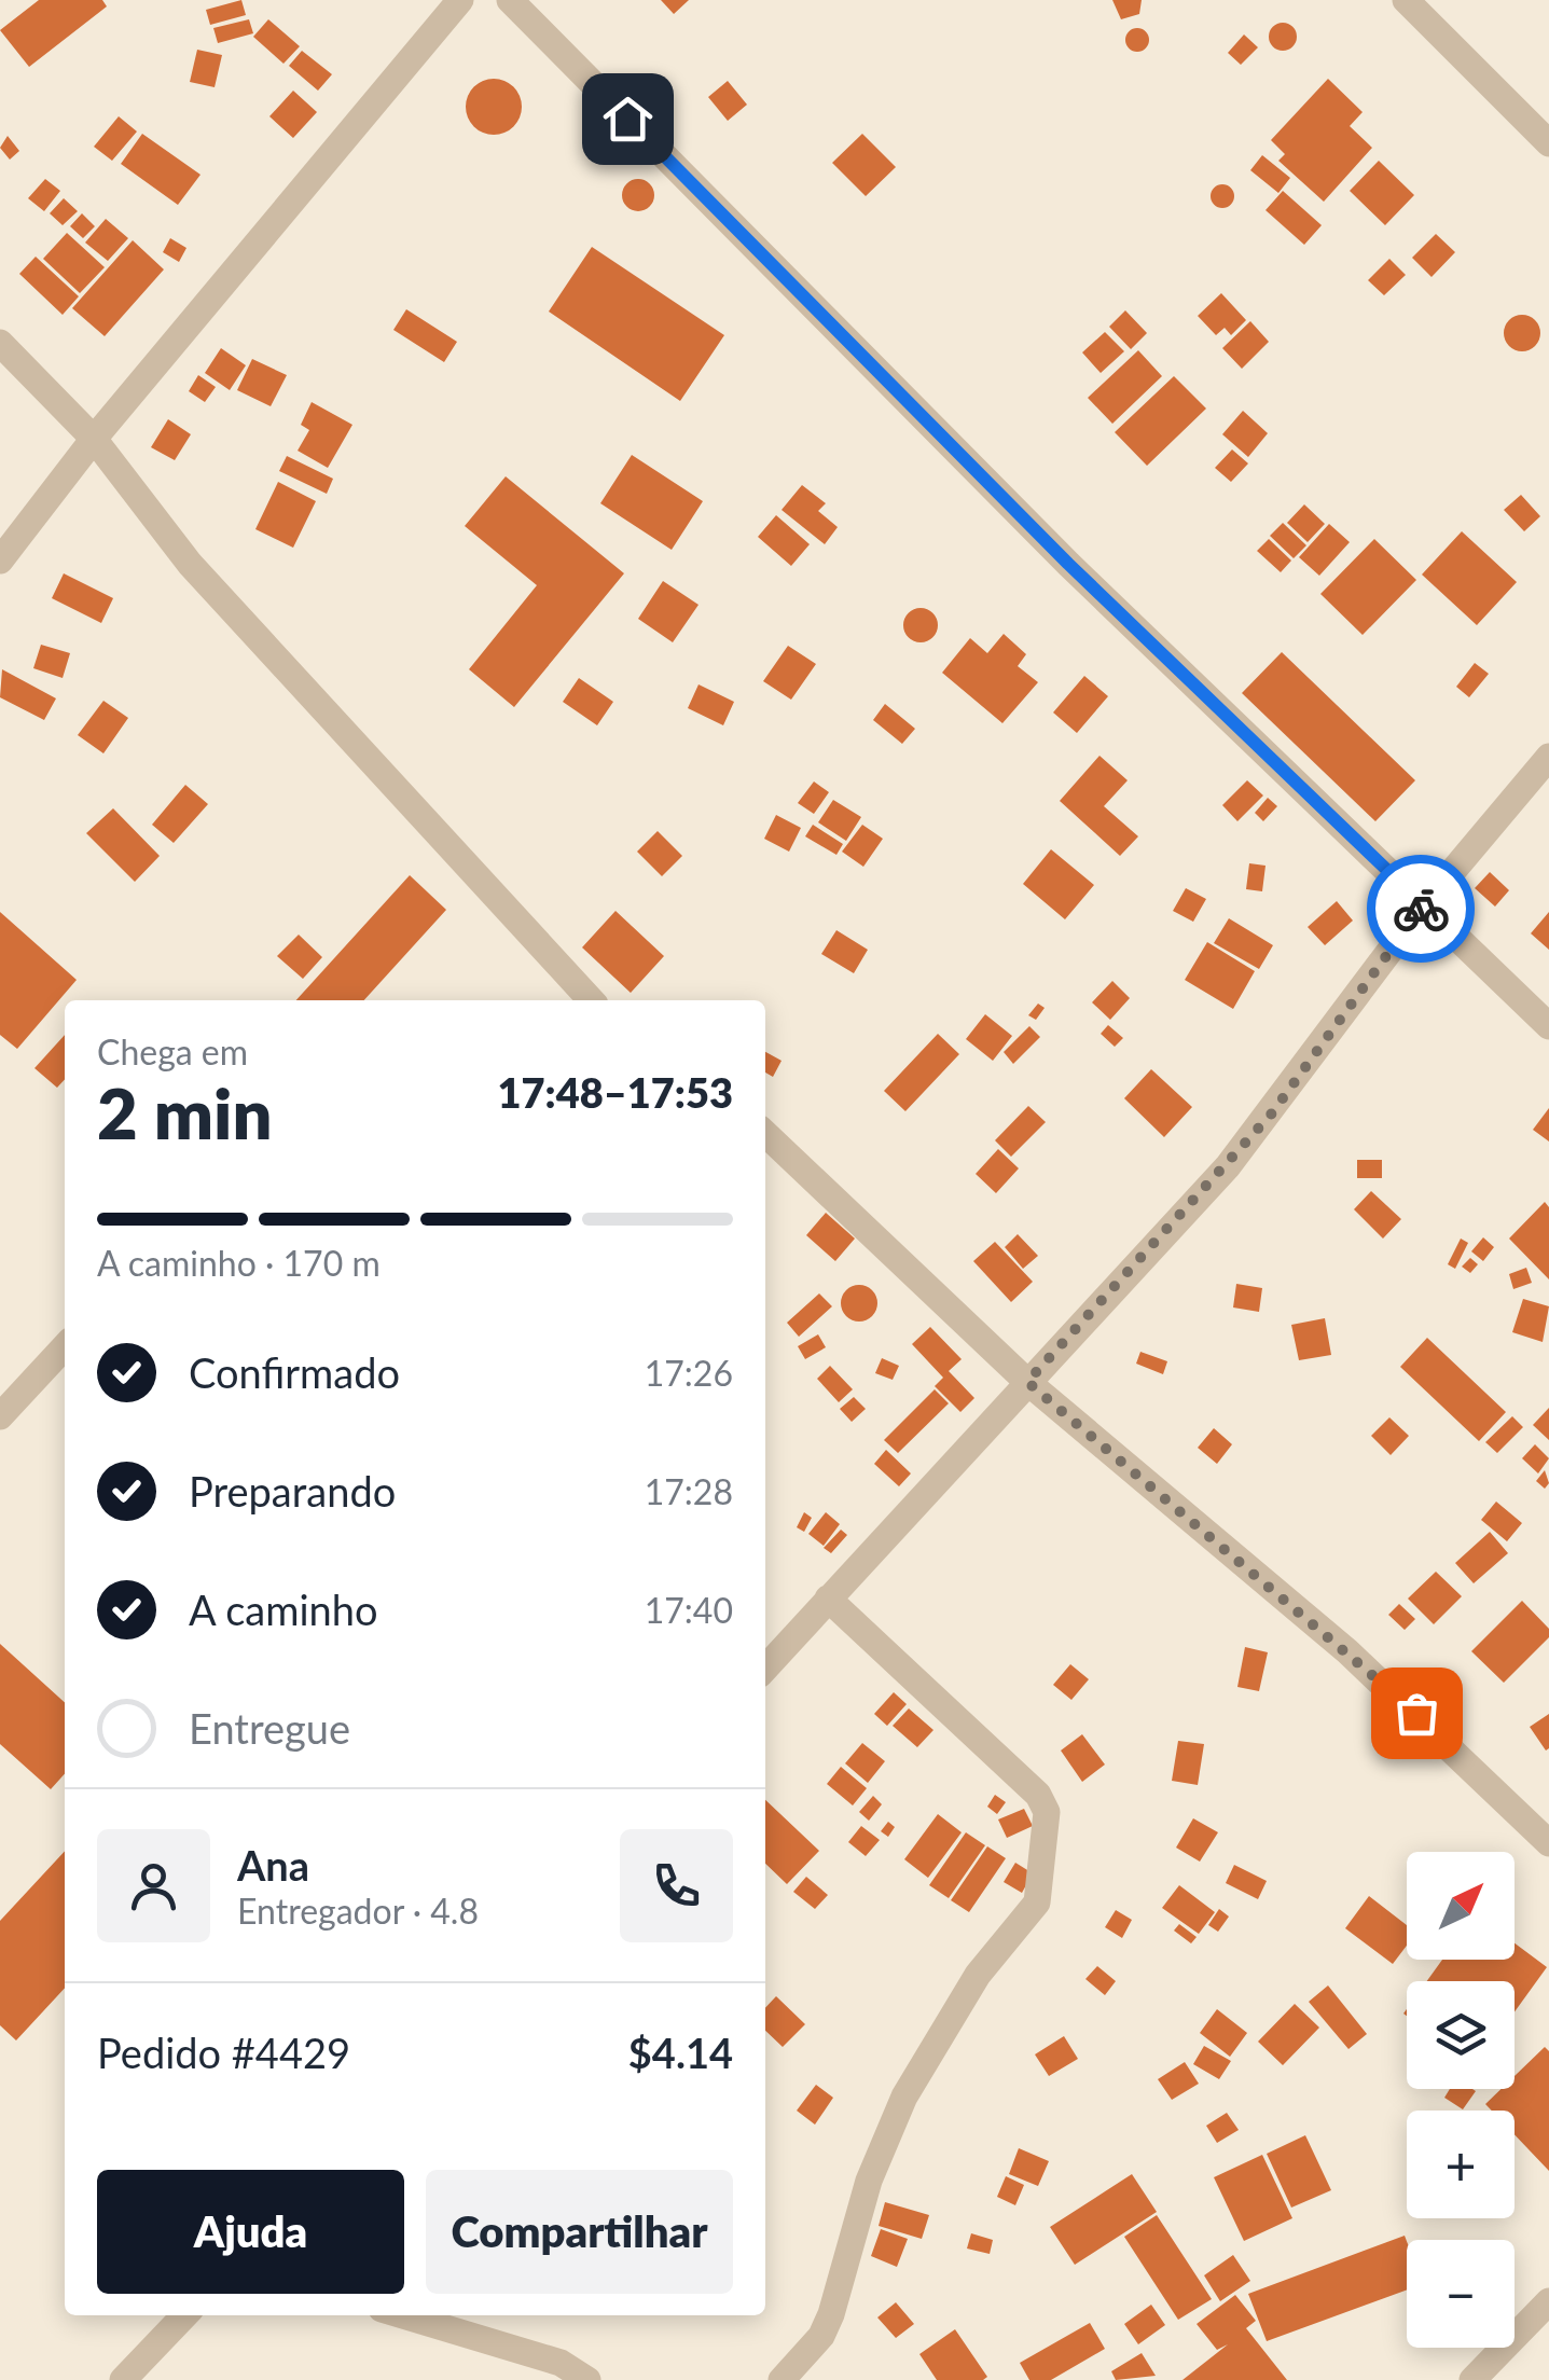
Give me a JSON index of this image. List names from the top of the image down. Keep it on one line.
{"north":"top right","page":{"heading":["2 min","Chega em","17:48–17:53"],"panel":["Ana","Entregador · 4.8","Pedido #4429","$4.14"],"bar":"A caminho · 170 m","list":[["Confirmado","17:26"],["Preparando","17:28"],["A caminho","17:40"],"Entregue"],"map_buttons":["+","−"],"buttons":["Ajuda","Compartilhar"]}}
